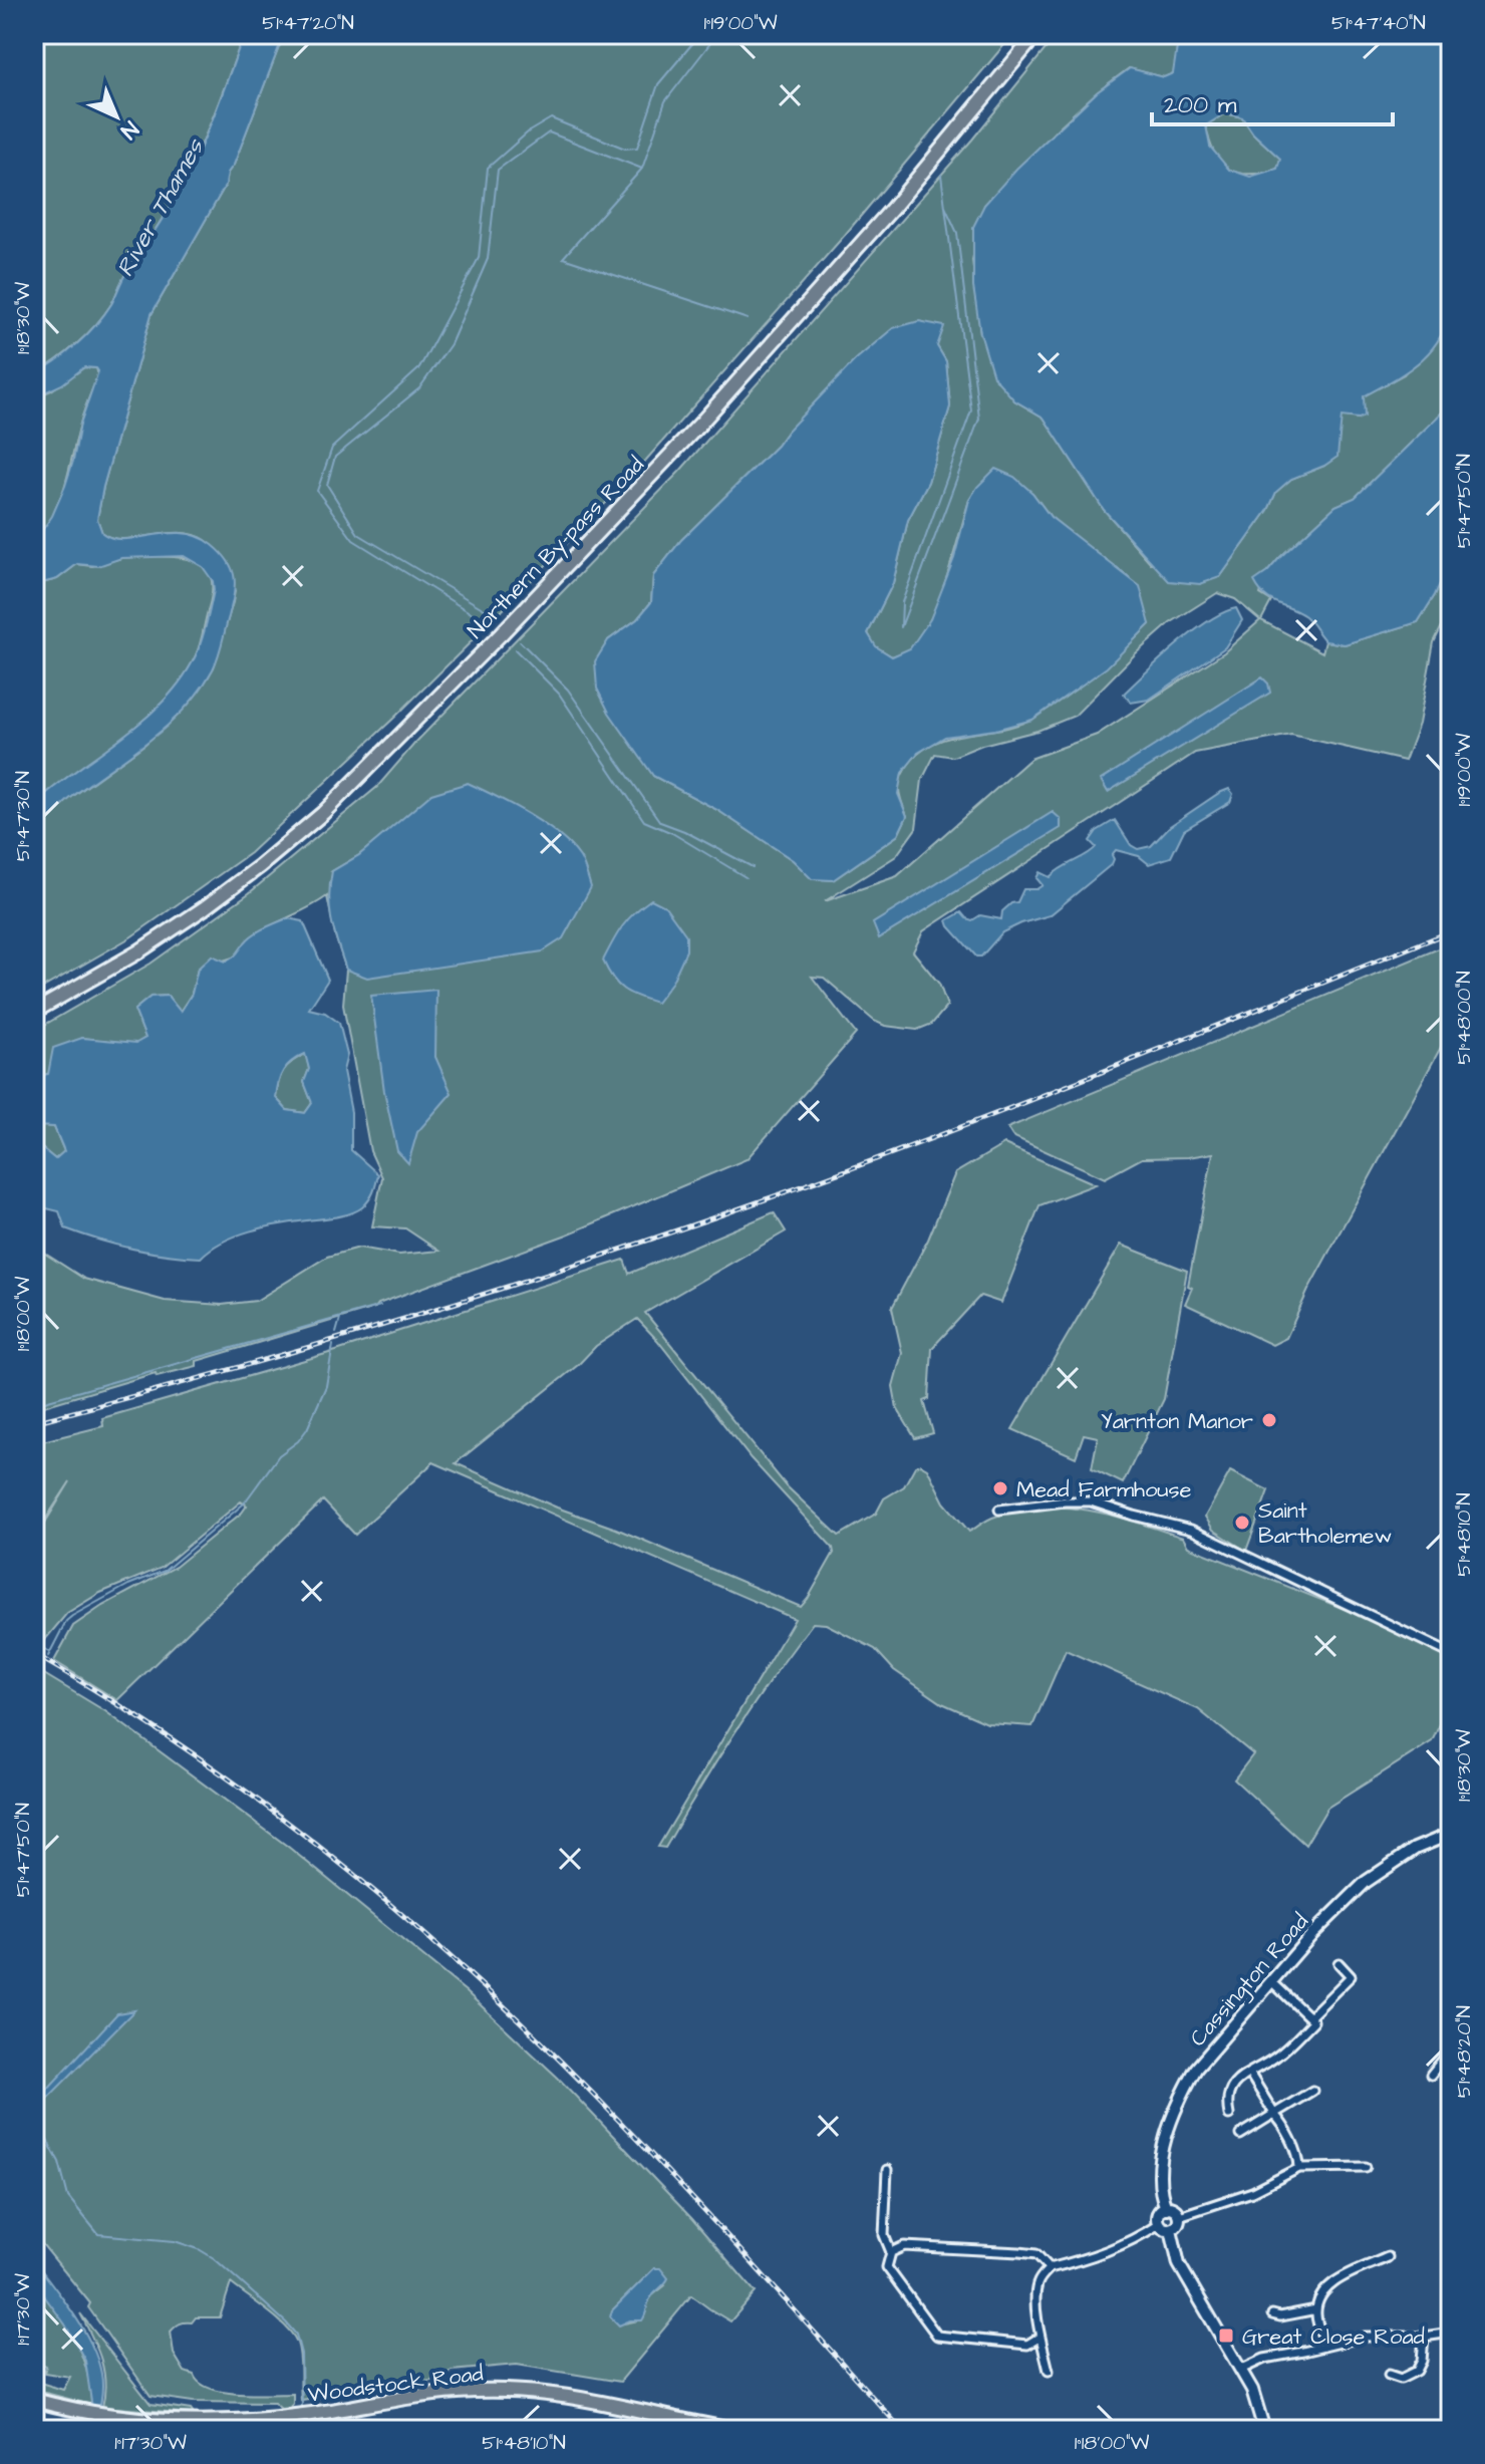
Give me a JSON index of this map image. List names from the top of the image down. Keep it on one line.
{"streets":{"highway":["Northern By-pass Road","Woodstock Road"],"street":["Cassington Road"]},"water":["River Thames"],"places":{"other":["Yarnton Manor","Mead Farmhouse","Saint Bartholemew"],"transit":["Great Close Road"]},"scale_bar":"200 m","north":"bottom right","coordinates":["51°47'20\"N","1°19'00\"W","51°47'40\"N","1°18'30\"W","51°47'50\"N","51°47'30\"N","51°48'00\"N","1°18'00\"W","51°48'10\"N","51°48'20\"N","1°17'30\"W"]}
